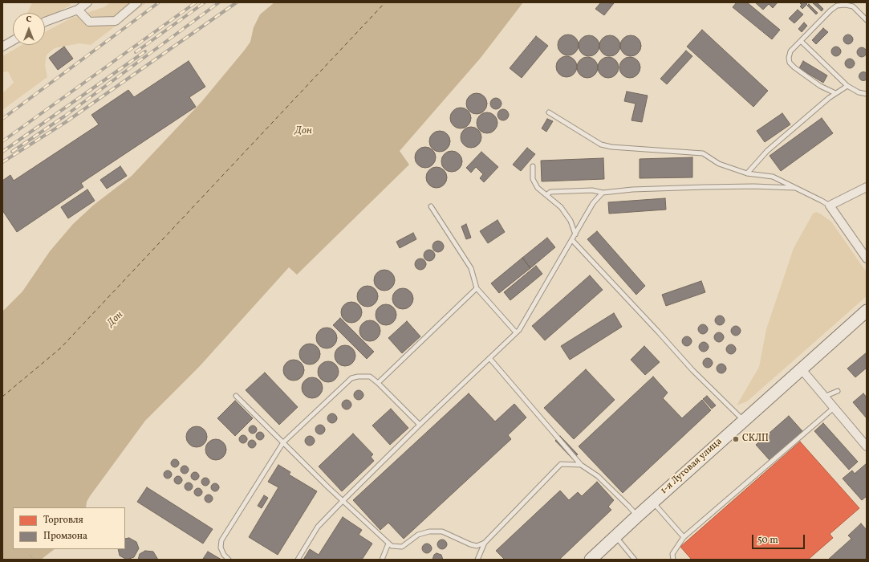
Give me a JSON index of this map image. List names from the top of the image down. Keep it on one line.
{"streets":{"main road":["1-я Луговая улица"]},"water":["Дон"],"places":["СКЛП"],"legend":["Торговля","Промзона"],"scale_bar":"50 m","north":"top"}
